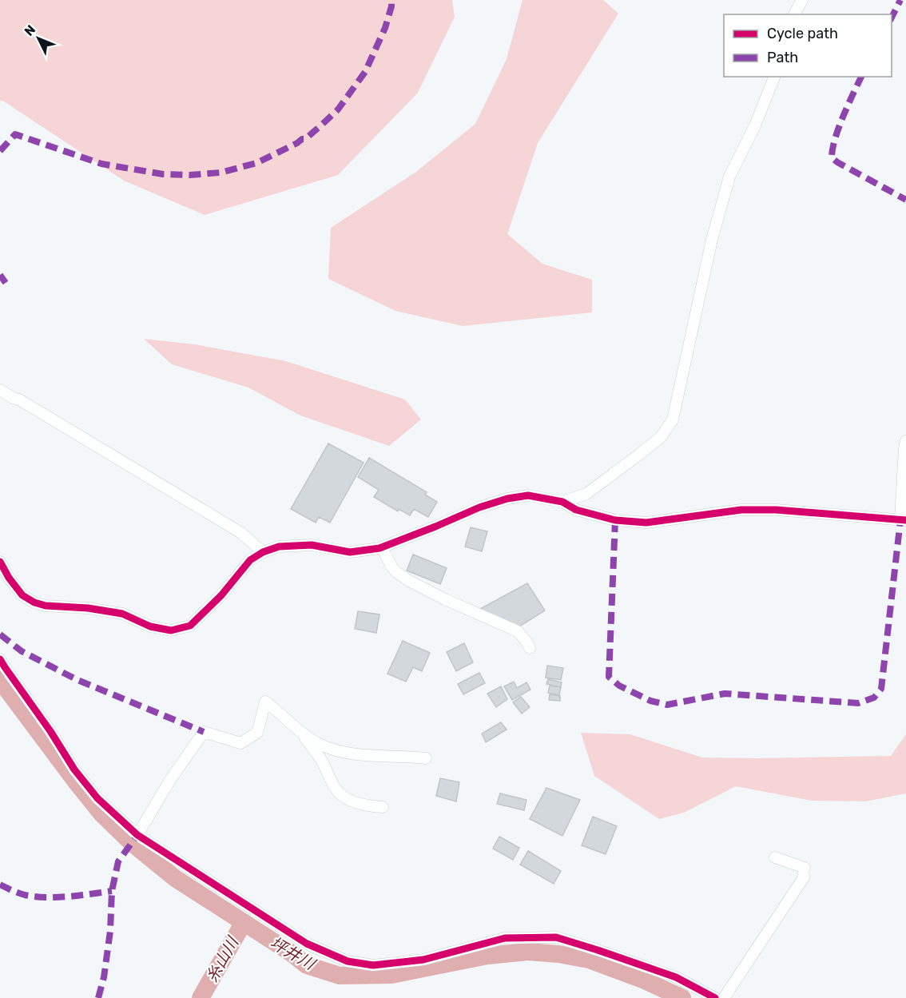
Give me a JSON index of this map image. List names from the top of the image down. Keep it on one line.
{"water":["坪井川","糸山川"],"legend":["Cycle path","Path"],"north":"top left"}
